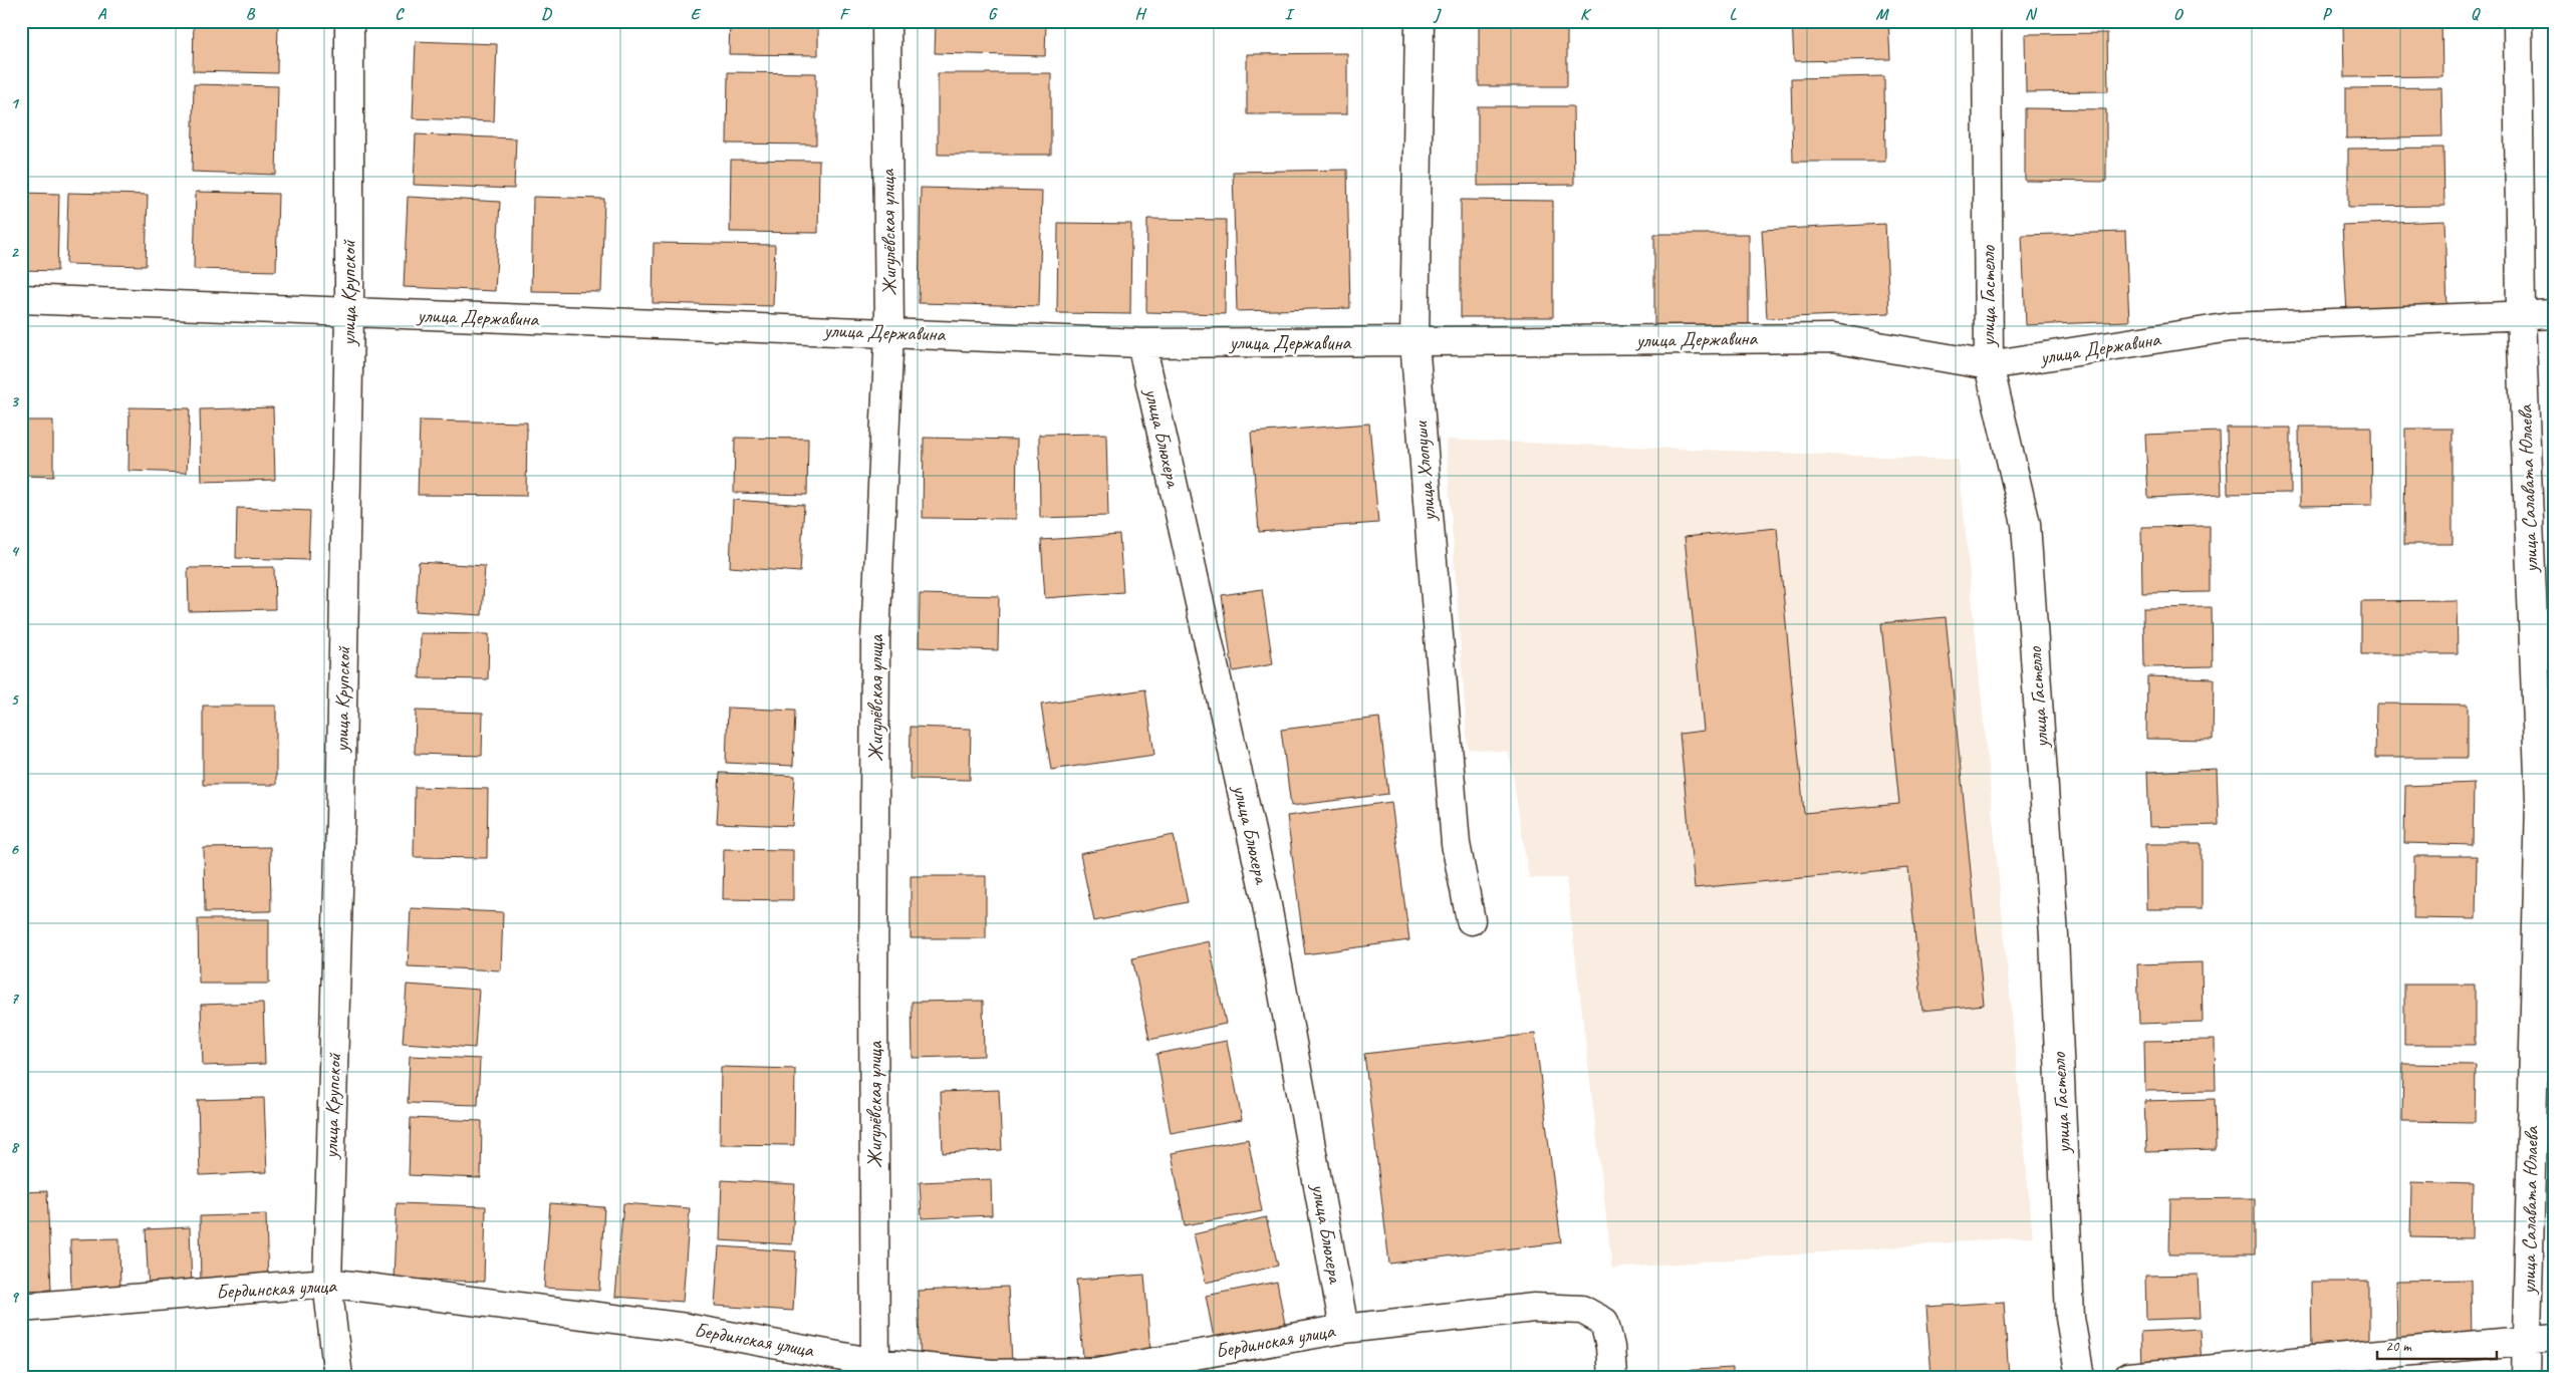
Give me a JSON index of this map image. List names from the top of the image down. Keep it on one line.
{"streets":{"street":["Жигулёвская улица","улица Крупской","улица Гастелло","улица Державина","улица Блюхера","улица Хлопуши","улица Салавата Юлаева","Бердинская улица"]},"crossings":[["Жигулёвская улица","улица Державина"],["Жигулёвская улица","Бердинская улица"],["улица Крупской","улица Державина"],["улица Крупской","Бердинская улица"],["улица Гастелло","улица Державина"],["улица Державина","улица Блюхера"],["улица Державина","улица Хлопуши"],["улица Державина","улица Салавата Юлаева"],["улица Блюхера","Бердинская улица"]],"scale_bar":"20 m","grid":{"columns":["A","B","C","D","E","F","G","H","I","J","K","L","M","N","O","P","Q"],"rows":["1","2","3","4","5","6","7","8","9"]}}
